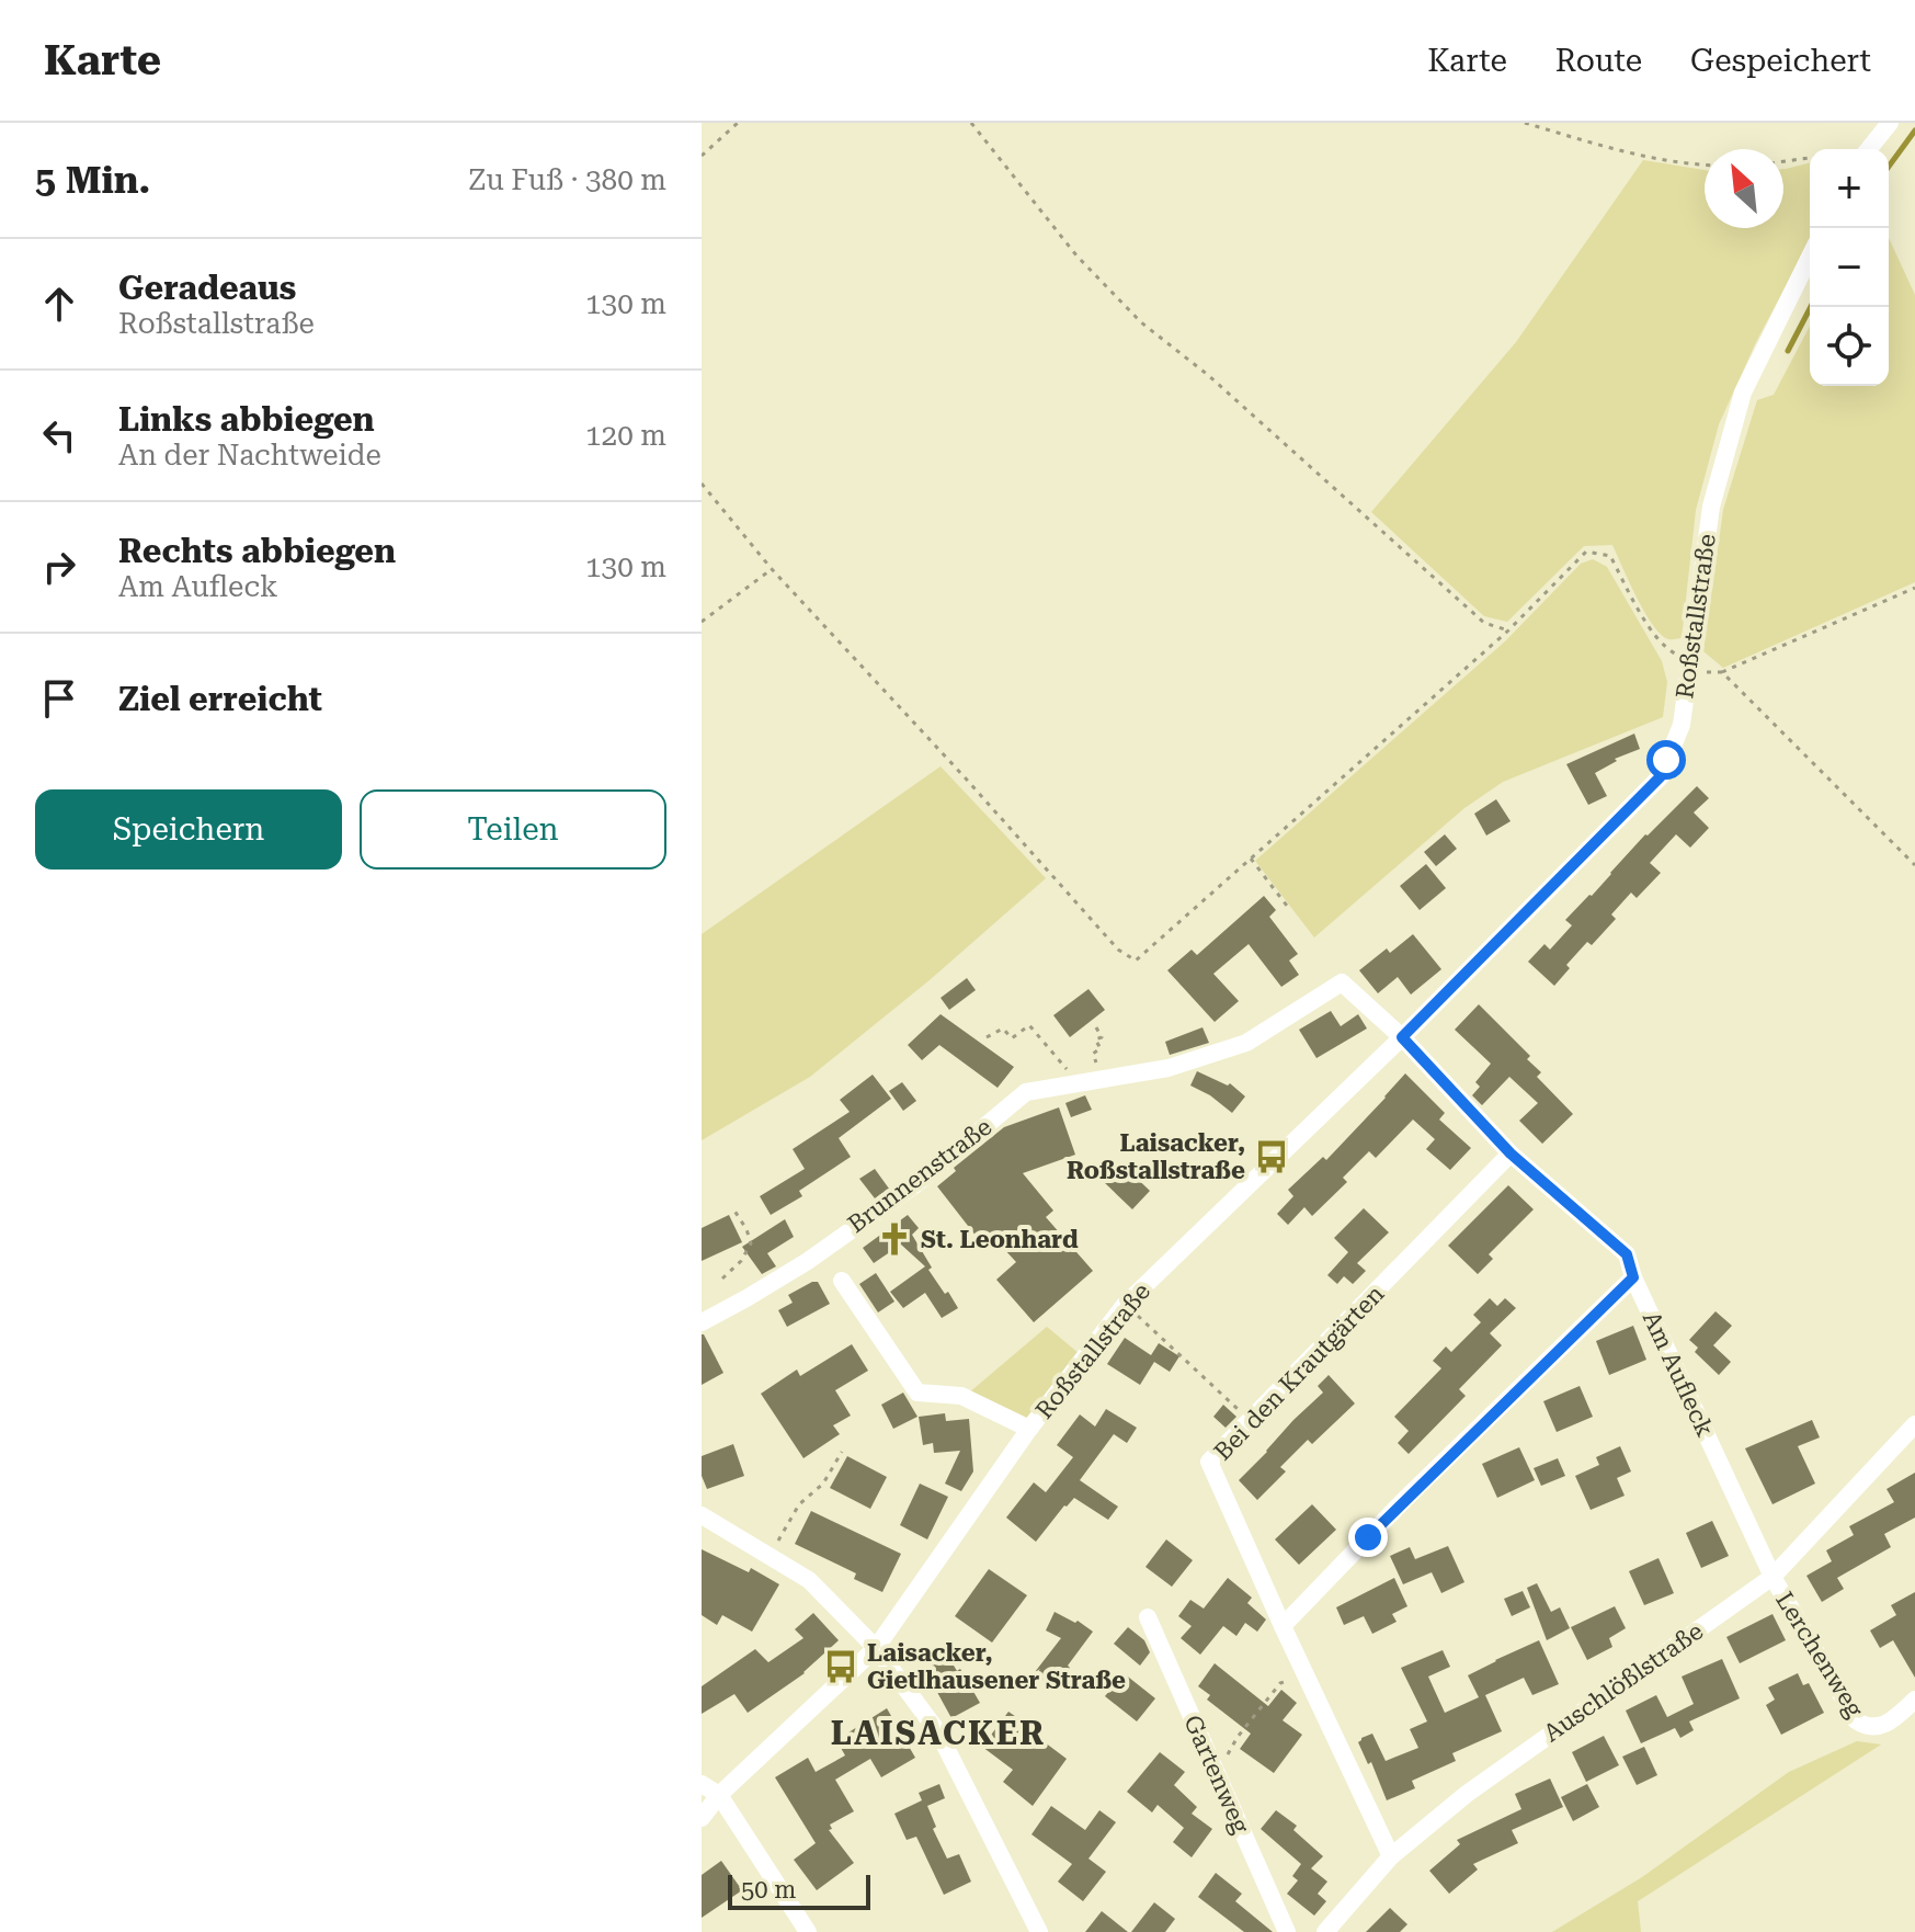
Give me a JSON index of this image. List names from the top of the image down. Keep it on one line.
{"streets":{"street":["Roßstallstraße","Brunnenstraße","Bei den Krautgärten","Am Aufleck","Lerchenweg","Auschlößlstraße","Gartenweg"]},"crossings":[["Roßstallstraße","Brunnenstraße"],["Bei den Krautgärten","Am Aufleck"],["Am Aufleck","Lerchenweg"],["Am Aufleck","Auschlößlstraße"],["Lerchenweg","Auschlößlstraße"]],"districts":["LAISACKER"],"places":{"bus stop":["Laisacker, Roßstallstraße","Laisacker, Gietlhausener Straße"],"church":["St. Leonhard"]},"scale_bar":"50 m","north":"top left","page":{"header":"Karte","nav":["Karte","Route","Gespeichert"],"heading":["5 Min.","Zu Fuß · 380 m"],"map_buttons":["+","−"],"list":[["Geradeaus","Roßstallstraße","130 m"],["Links abbiegen","An der Nachtweide","120 m"],["Rechts abbiegen","Am Aufleck","130 m"],"Ziel erreicht"],"buttons":["Speichern","Teilen"],"scale":"50 m"}}
